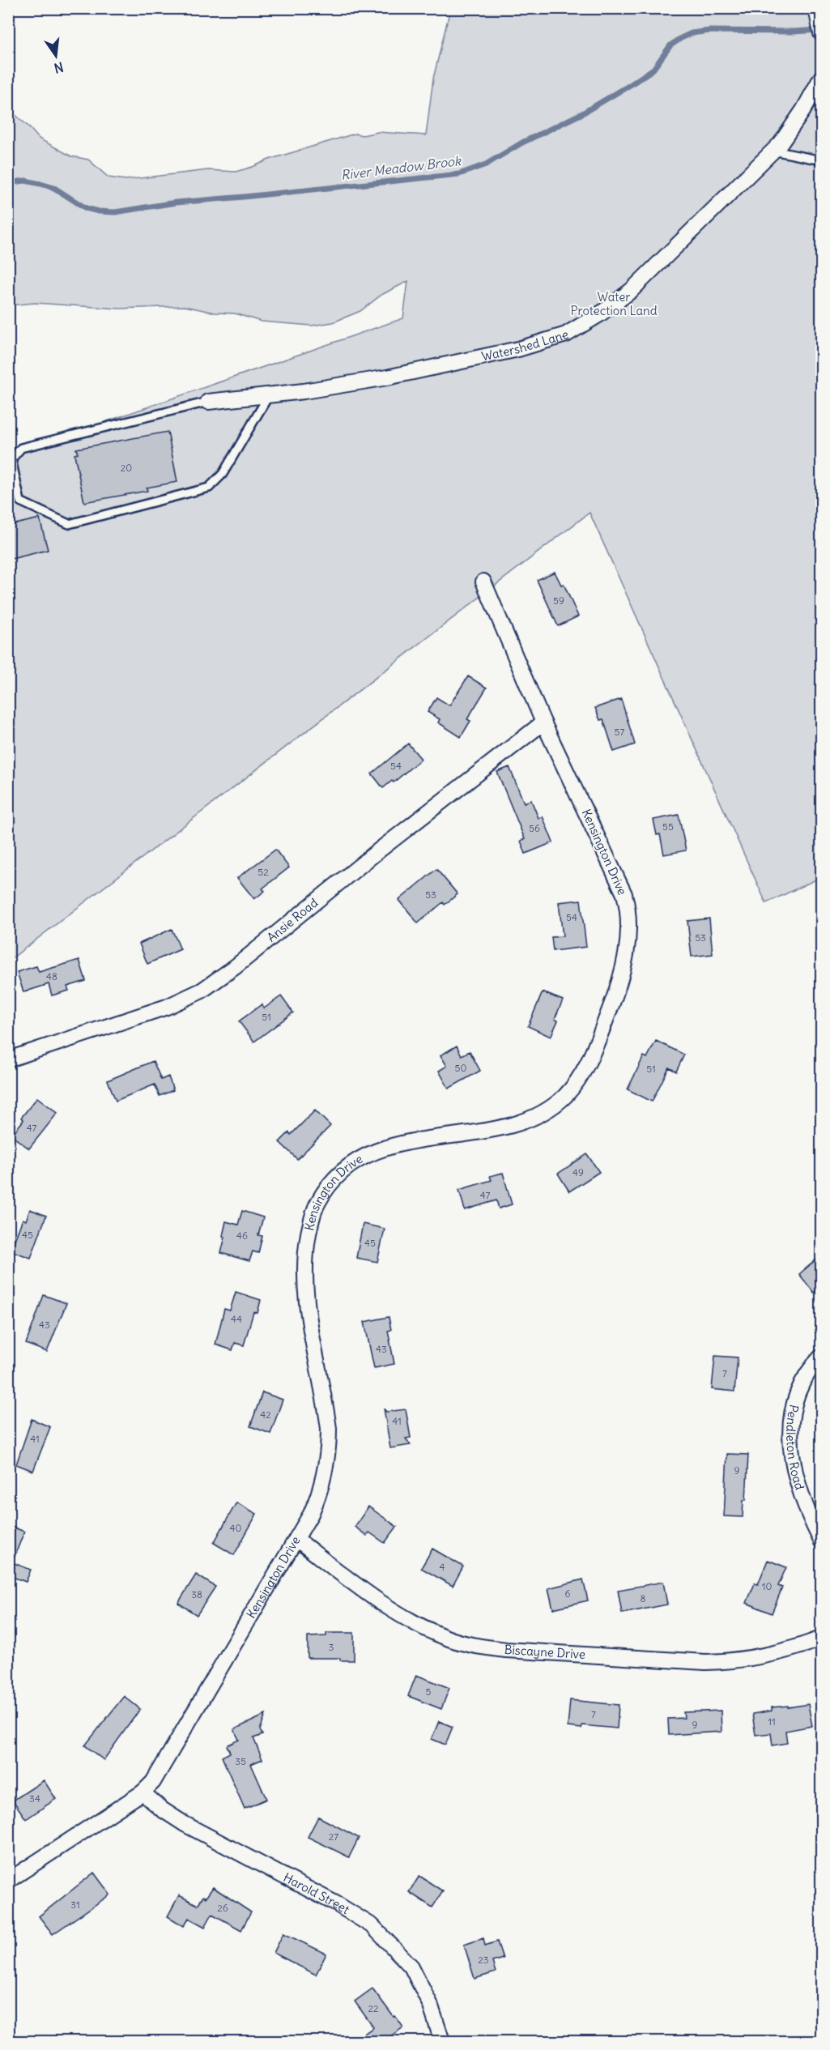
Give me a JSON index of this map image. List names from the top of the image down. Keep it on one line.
{"streets":{"street":["Watershed Lane","Kensington Drive","Ansie Road","Pendleton Road","Biscayne Drive","Harold Street"]},"crossings":[["Kensington Drive","Ansie Road"],["Kensington Drive","Biscayne Drive"],["Kensington Drive","Harold Street"]],"water":["River Meadow Brook"],"parks":["Water Protection Land"],"house_numbers":["20","59","57","54","55","56","52","53","54","53","48","51","50","51","47","49","47","45","46","45","44","43","43","7","42","41","41","9","40","4","10","6","38","8","3","5","7","11","9","35","34","27","31","26","23","22"],"north":"bottom"}
